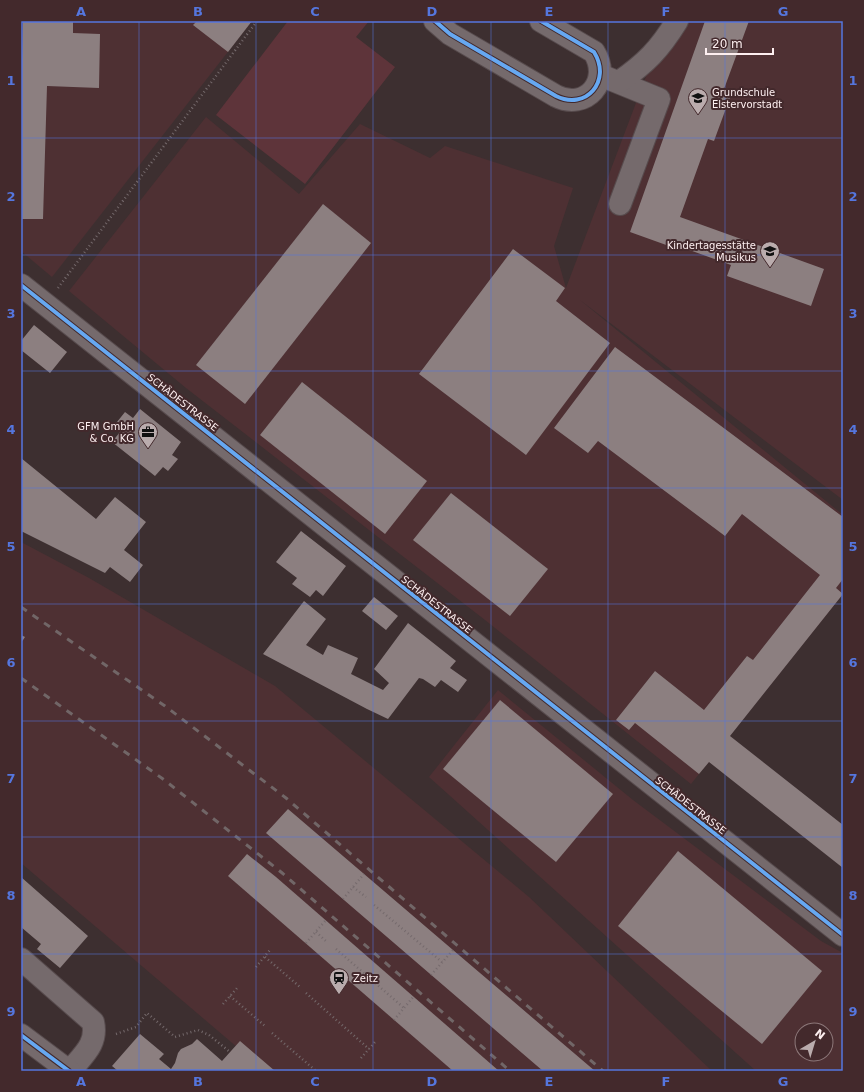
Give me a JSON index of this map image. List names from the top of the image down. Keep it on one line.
{"streets":{"street":["SCHÄDESTRASSE"]},"places":{"school or university":["Grundschule Elstervorstadt","Kindertagesstätte Musikus"],"office":["GFM GmbH & Co. KG"],"station":["Zeitz"]},"scale_bar":"20 m","north":"top right","grid":{"columns":["A","B","C","D","E","F","G"],"rows":["1","2","3","4","5","6","7","8","9"]}}
